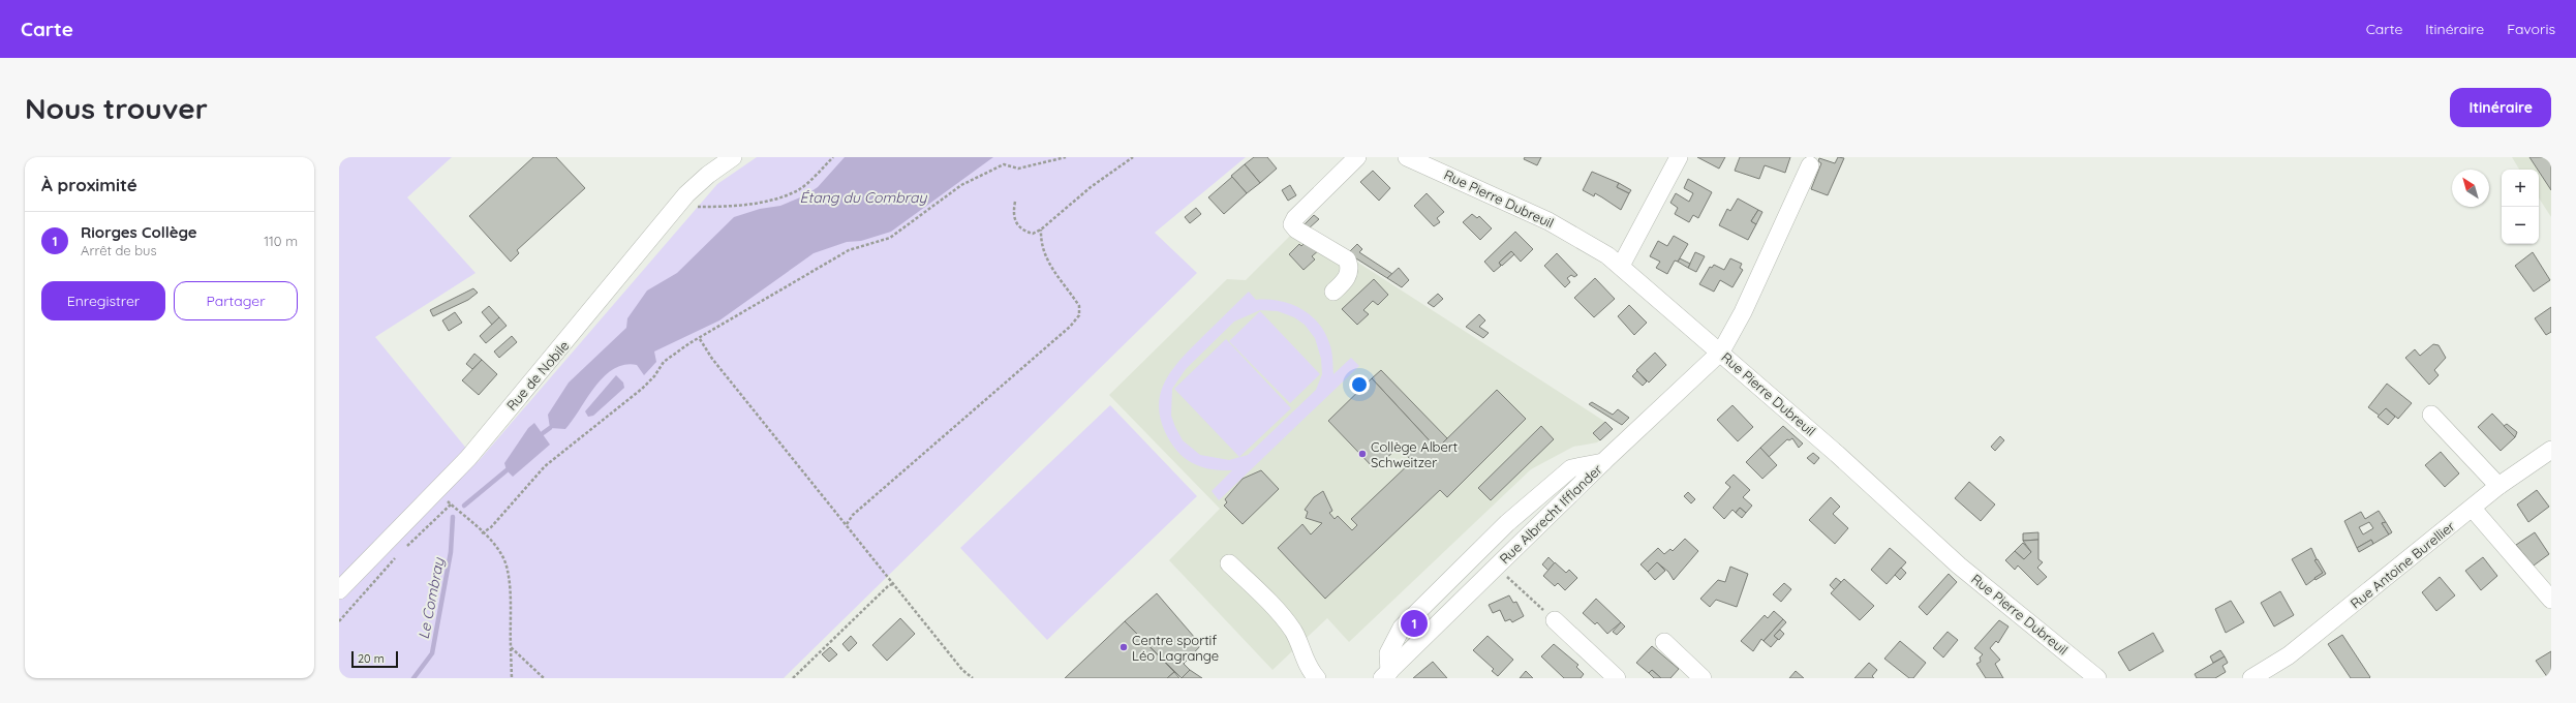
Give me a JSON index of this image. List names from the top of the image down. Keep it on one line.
{"streets":{"street":["Rue Pierre Dubreuil","Rue de Nobile","Rue Albrecht Ifflander","Rue Antoine Burellier"]},"crossings":[["Rue Pierre Dubreuil","Rue Albrecht Ifflander"]],"water":["Étang du Combray","Le Combray"],"places":["Collège Albert Schweitzer","Centre sportif Léo Lagrange"],"scale_bar":"20 m","north":"top left","page":{"header":"Carte","nav":["Carte","Itinéraire","Favoris"],"buttons":["Itinéraire",["Enregistrer","Partager"]],"title":"Nous trouver","heading":"À proximité","map_buttons":["+","−"],"list":[{"mark":"1","name":"Riorges Collège","note":"Arrêt de bus","value":"110 m"}],"pins":"1","scale":"20 m"}}
